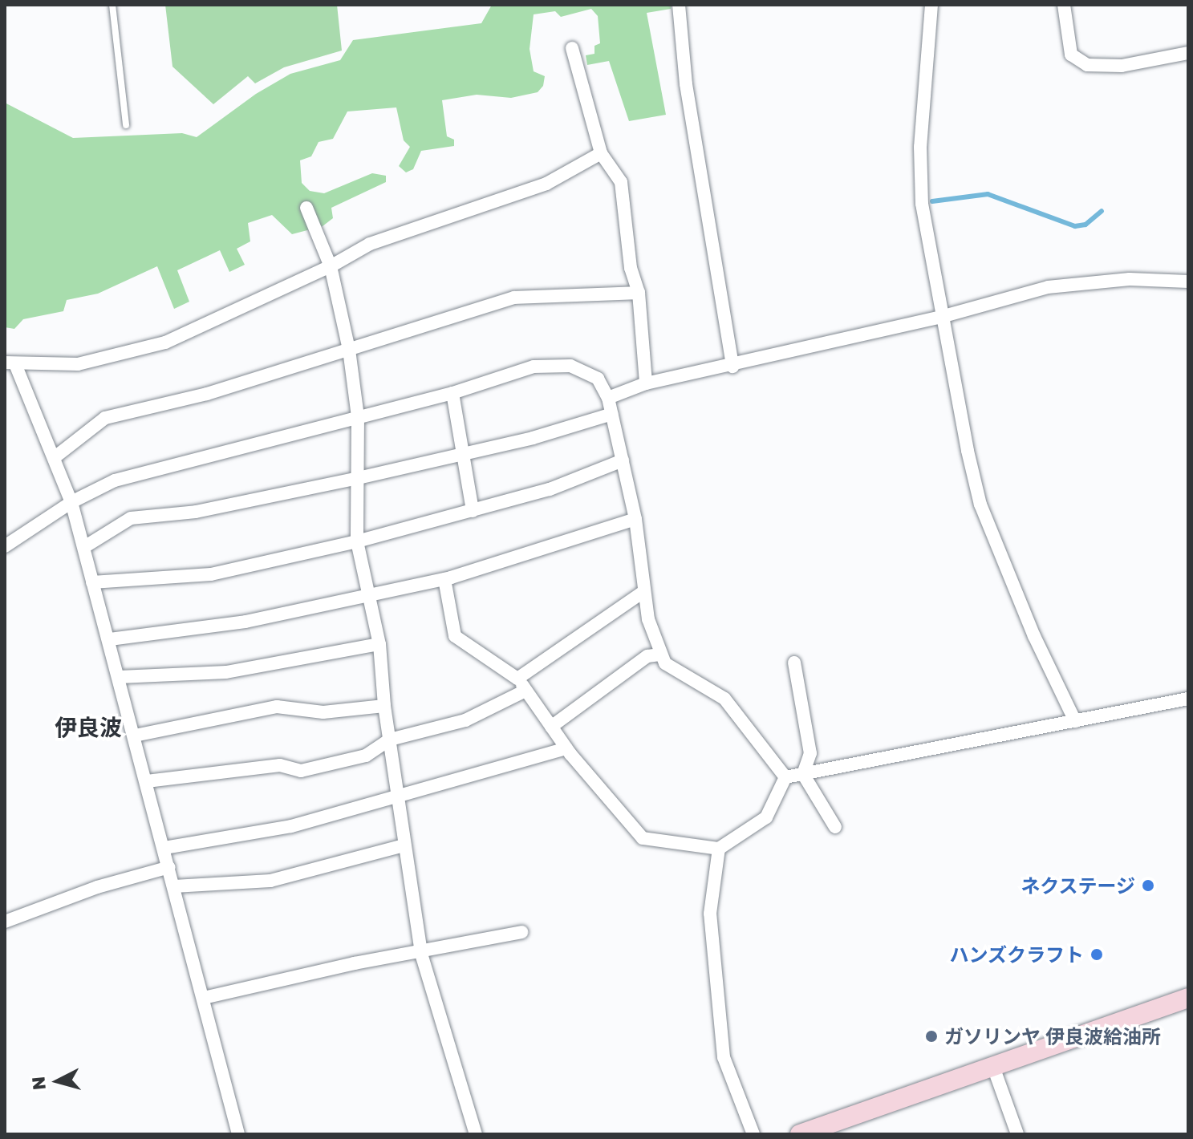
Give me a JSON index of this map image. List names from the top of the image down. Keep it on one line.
{"districts":["伊良波"],"places":["ネクステージ","ハンズクラフト","ガソリンヤ 伊良波給油所"],"north":"left"}
